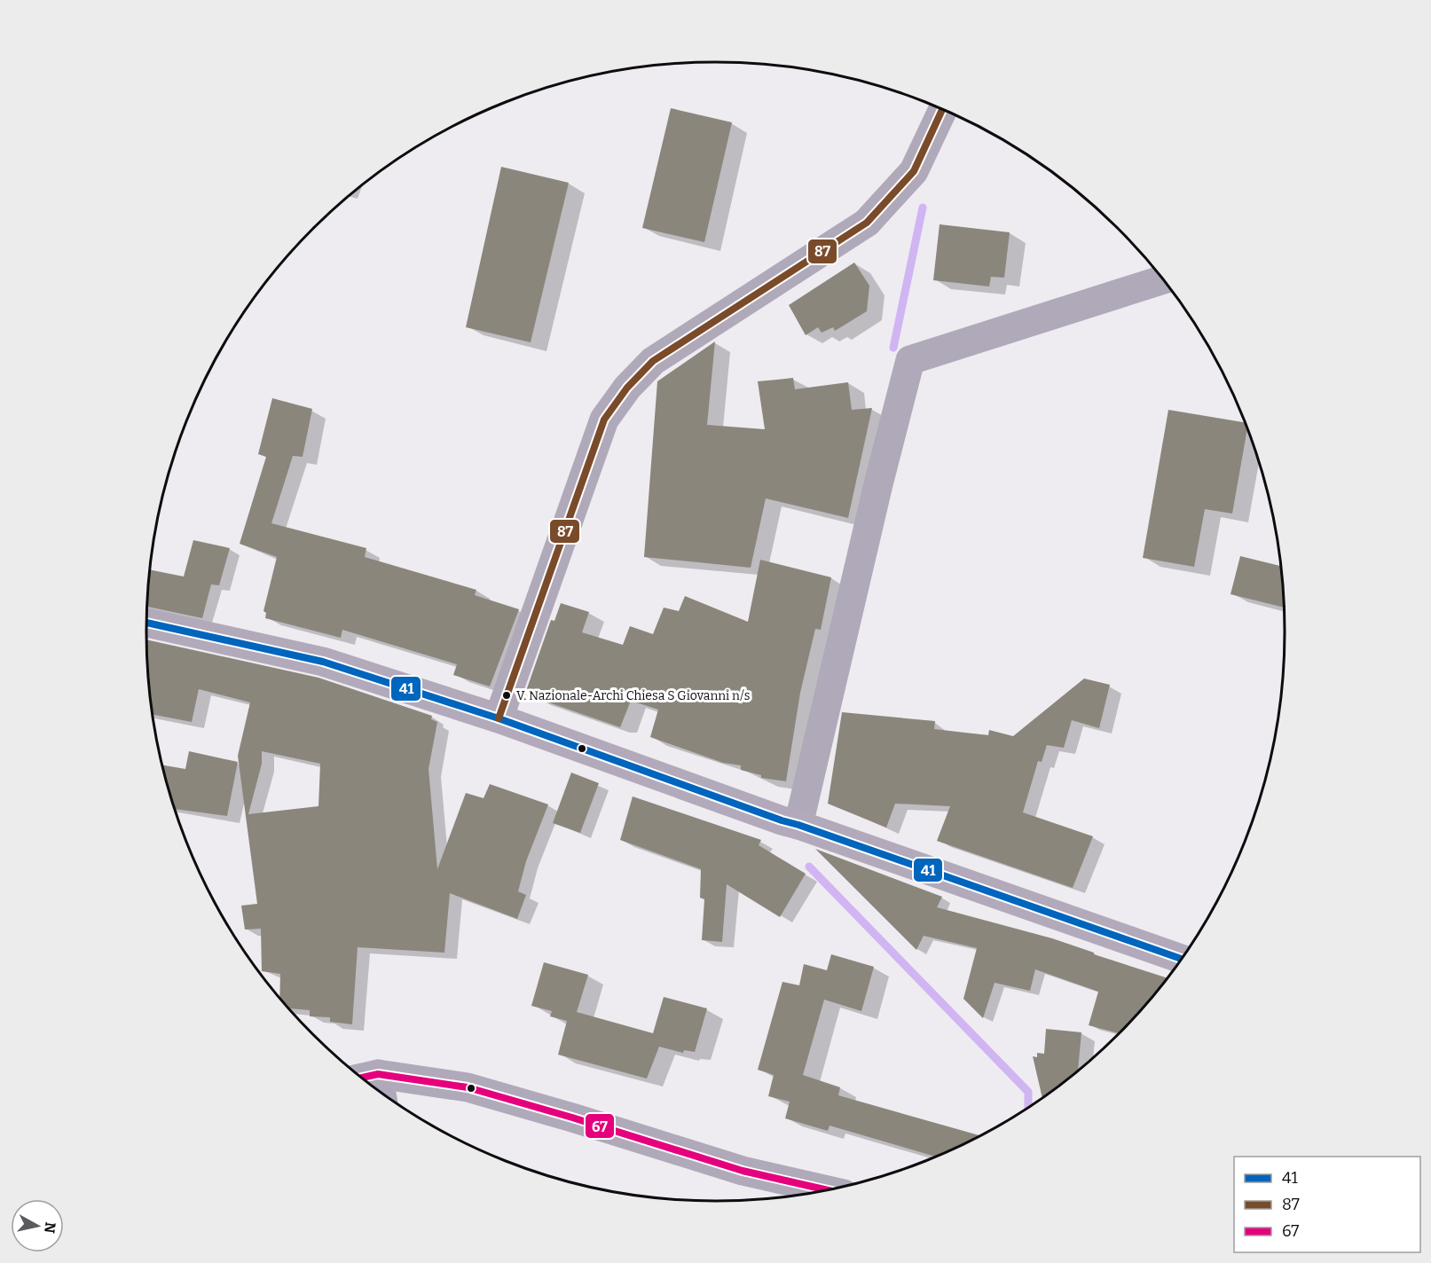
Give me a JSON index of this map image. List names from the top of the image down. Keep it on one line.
{"places":["V. Nazionale-Archi Chiesa S Giovanni n/s"],"lines":["transit line 87","transit line 41","transit line 67"],"legend":["41","87","67"],"north":"right"}
